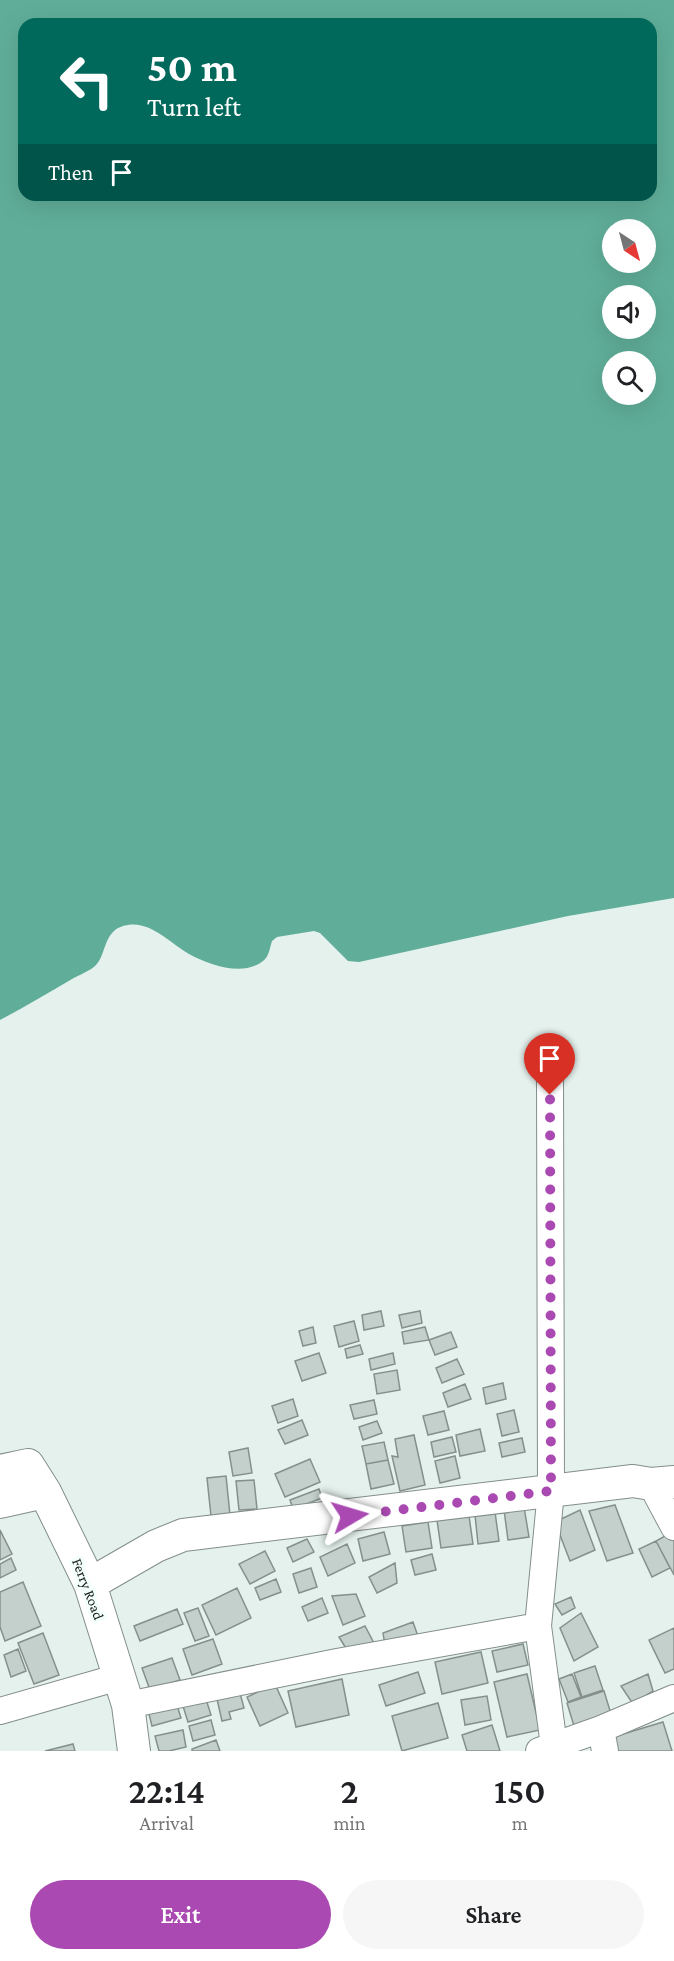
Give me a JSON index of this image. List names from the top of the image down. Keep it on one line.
{"streets":{"street":["Ferry Road"]},"north":"bottom right","page":{"turn":["50 m","Turn left"],"then":"Then","eta":["22:14","Arrival","2","min","150","m"],"buttons":["Exit","Share"]}}
